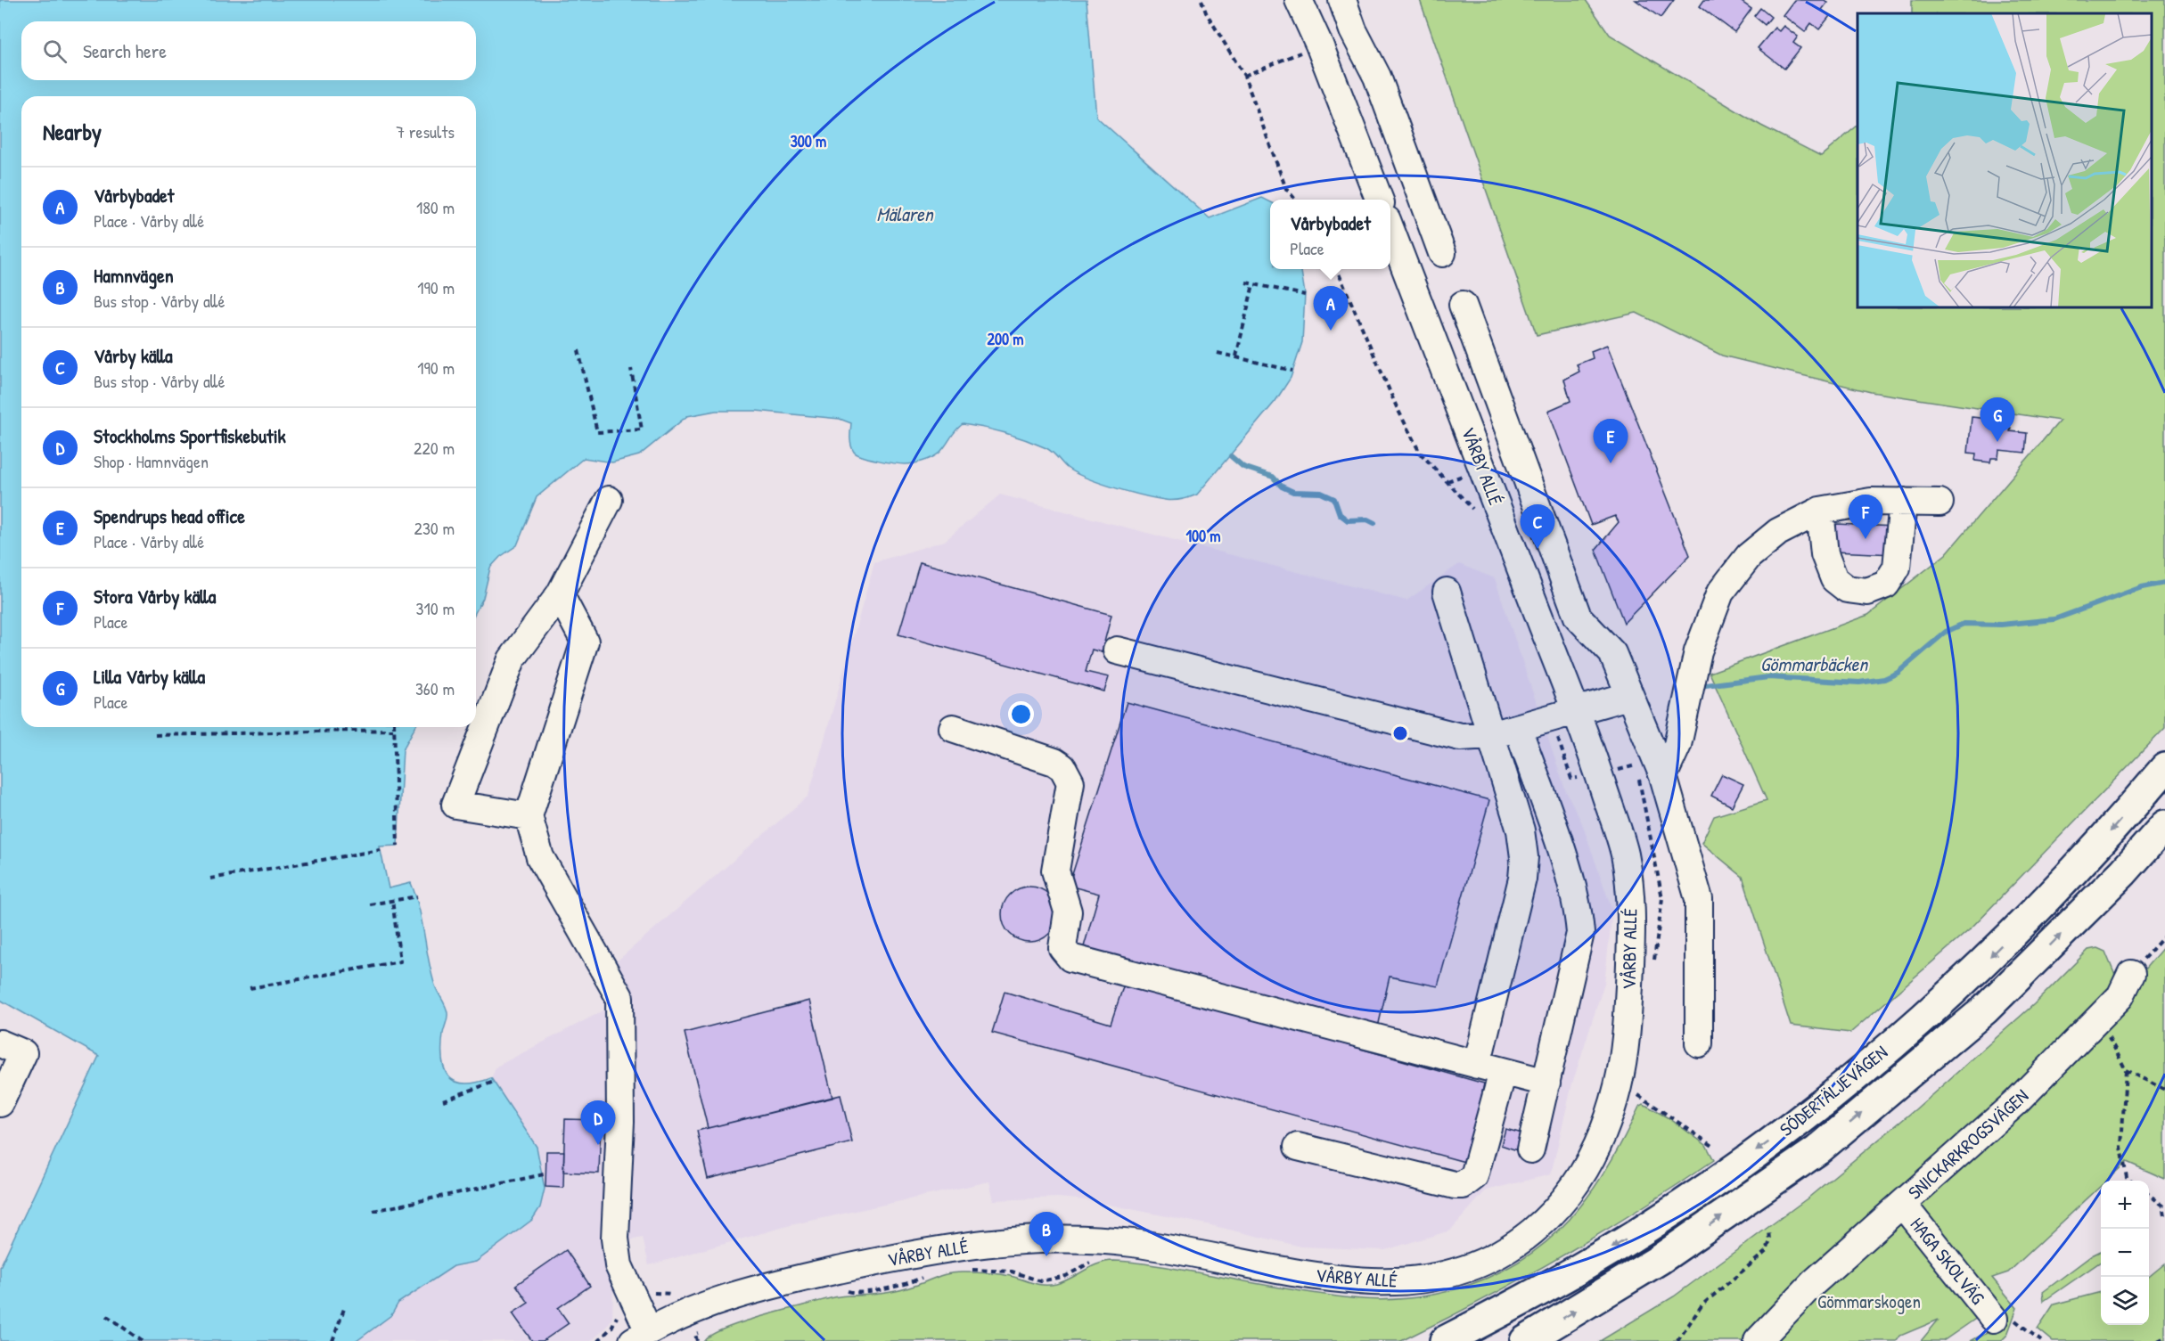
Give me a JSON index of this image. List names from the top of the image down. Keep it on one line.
{"streets":{"highway":["SÖDERTÄLJEVÄGEN"],"street":["VÅRBY ALLÉ","SNICKARKROGSVÄGEN","HAGA SKOLVÄG"]},"crossings":[["SNICKARKROGSVÄGEN","HAGA SKOLVÄG"]],"water":["Mälaren","Gömmarbäcken"],"parks":["Gömmarskogen"],"page":{"search":"Search here","heading":["Nearby","7 results"],"list":[{"mark":"A","name":"Vårbybadet","note":"Place · Vårby allé","value":"180 m"},{"mark":"B","name":"Hamnvägen","note":"Bus stop · Vårby allé","value":"190 m"},{"mark":"C","name":"Vårby källa","note":"Bus stop · Vårby allé","value":"190 m"},{"mark":"D","name":"Stockholms Sportfiskebutik","note":"Shop · Hamnvägen","value":"220 m"},{"mark":"E","name":"Spendrups head office","note":"Place · Vårby allé","value":"230 m"},{"mark":"F","name":"Stora Vårby källa","note":"Place","value":"310 m"},{"mark":"G","name":"Lilla Vårby källa","note":"Place","value":"360 m"}],"popup":["Vårbybadet","Place"],"pins":["A","G","E","F","C","D","B"],"map_buttons":["+","−"]},"rings":["300 m","200 m","100 m"]}
